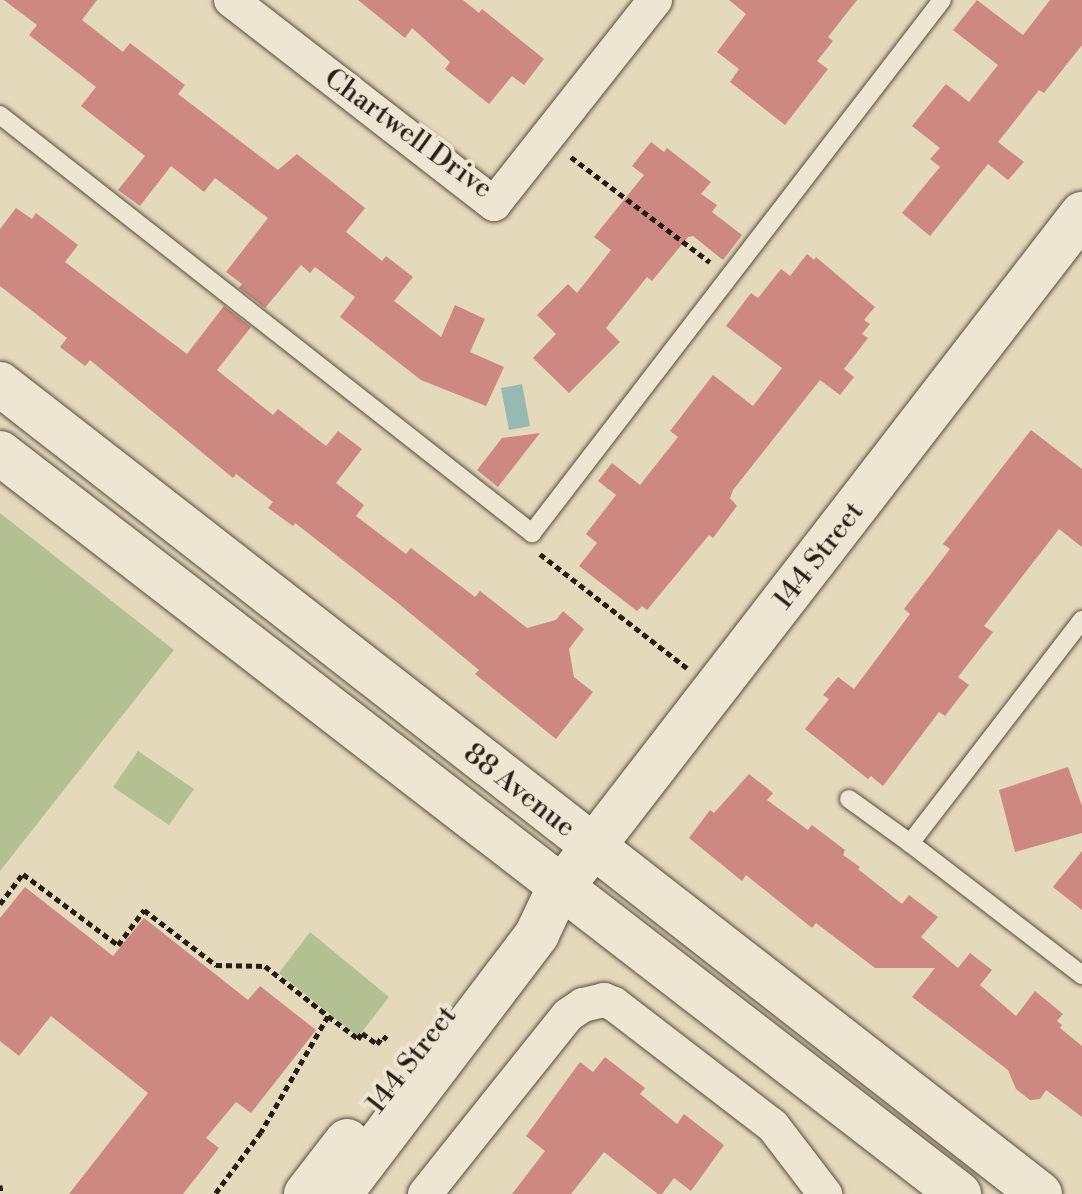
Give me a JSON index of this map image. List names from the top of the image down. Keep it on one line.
{"streets":{"main road":["144 Street","88 Avenue"],"street":["Chartwell Drive"]},"crossings":[["144 Street","88 Avenue"]]}
